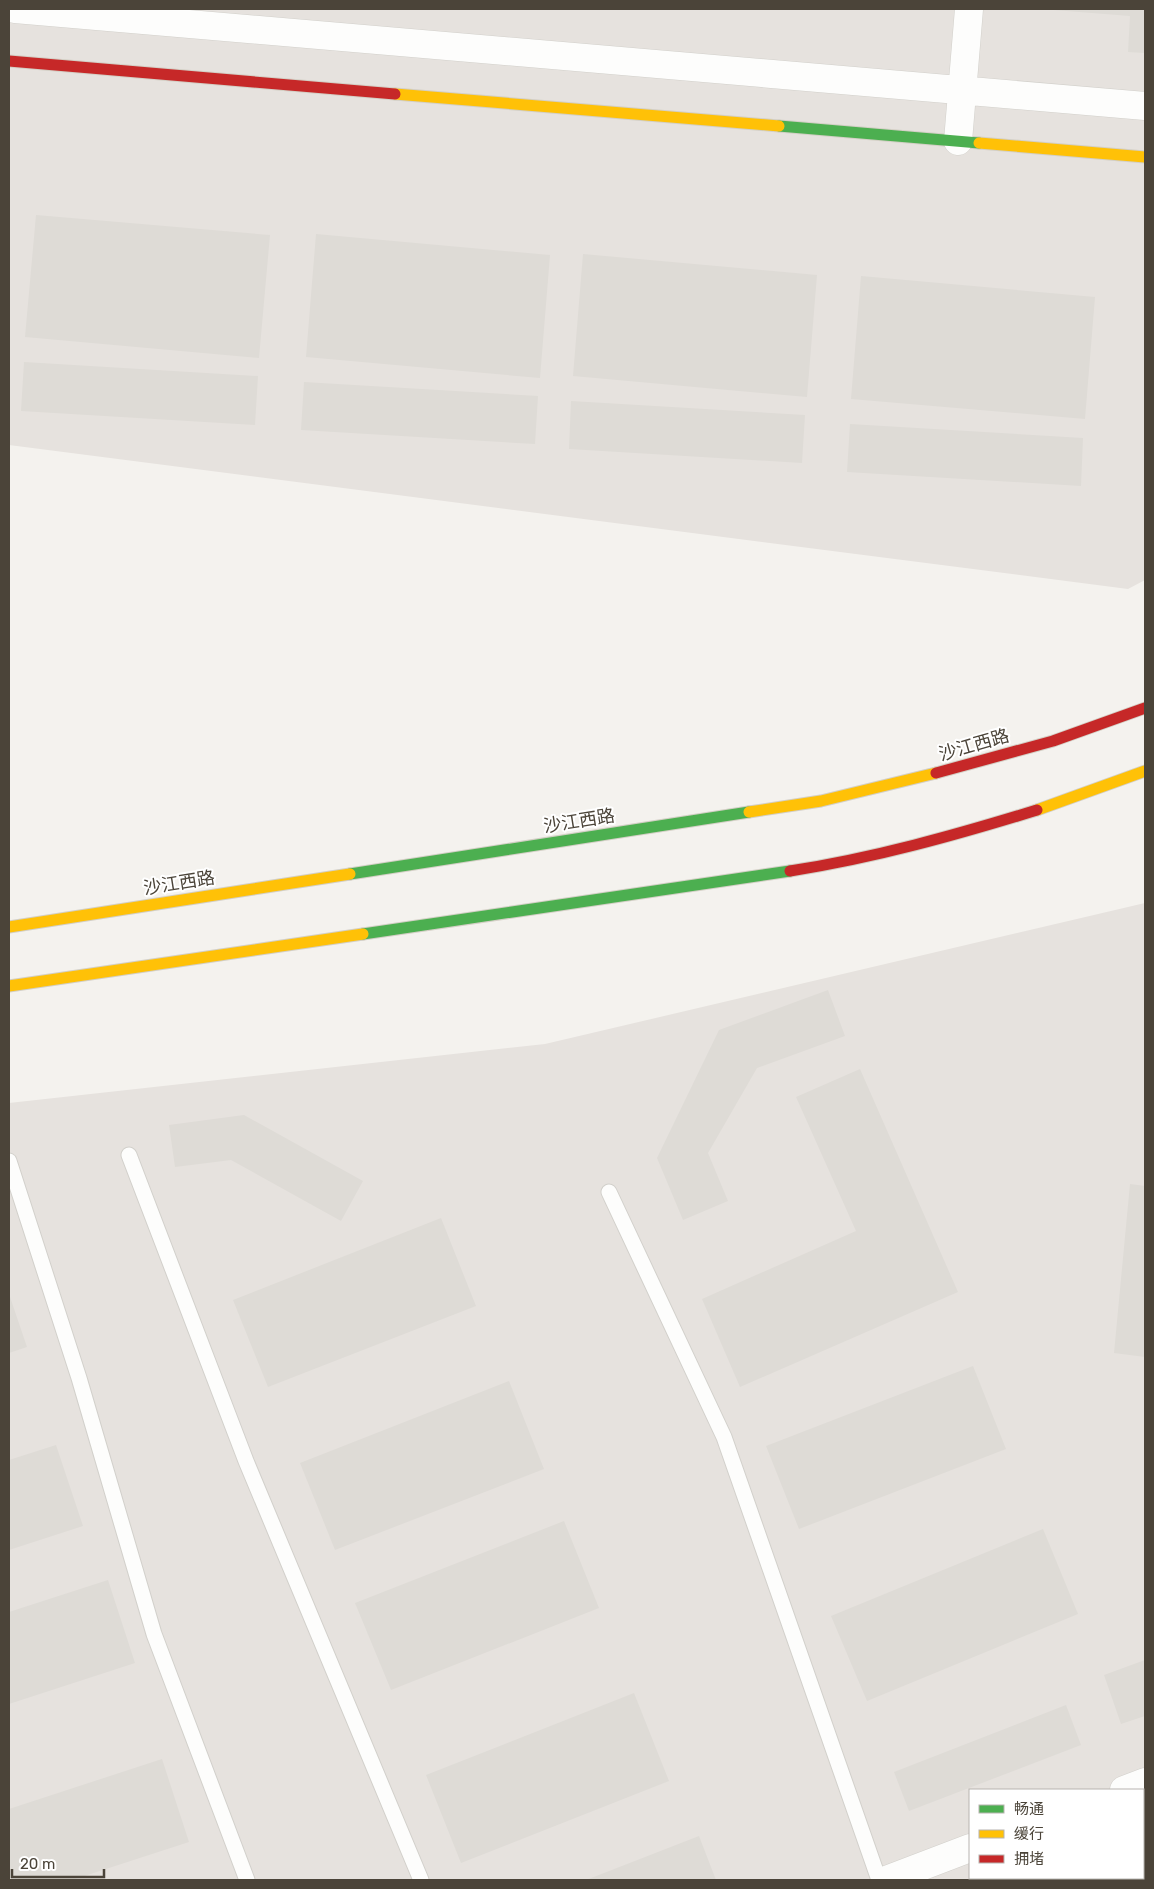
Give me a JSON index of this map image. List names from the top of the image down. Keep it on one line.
{"streets":{"street":["沙江西路"]},"legend":["畅通","缓行","拥堵"],"scale_bar":"20 m"}
